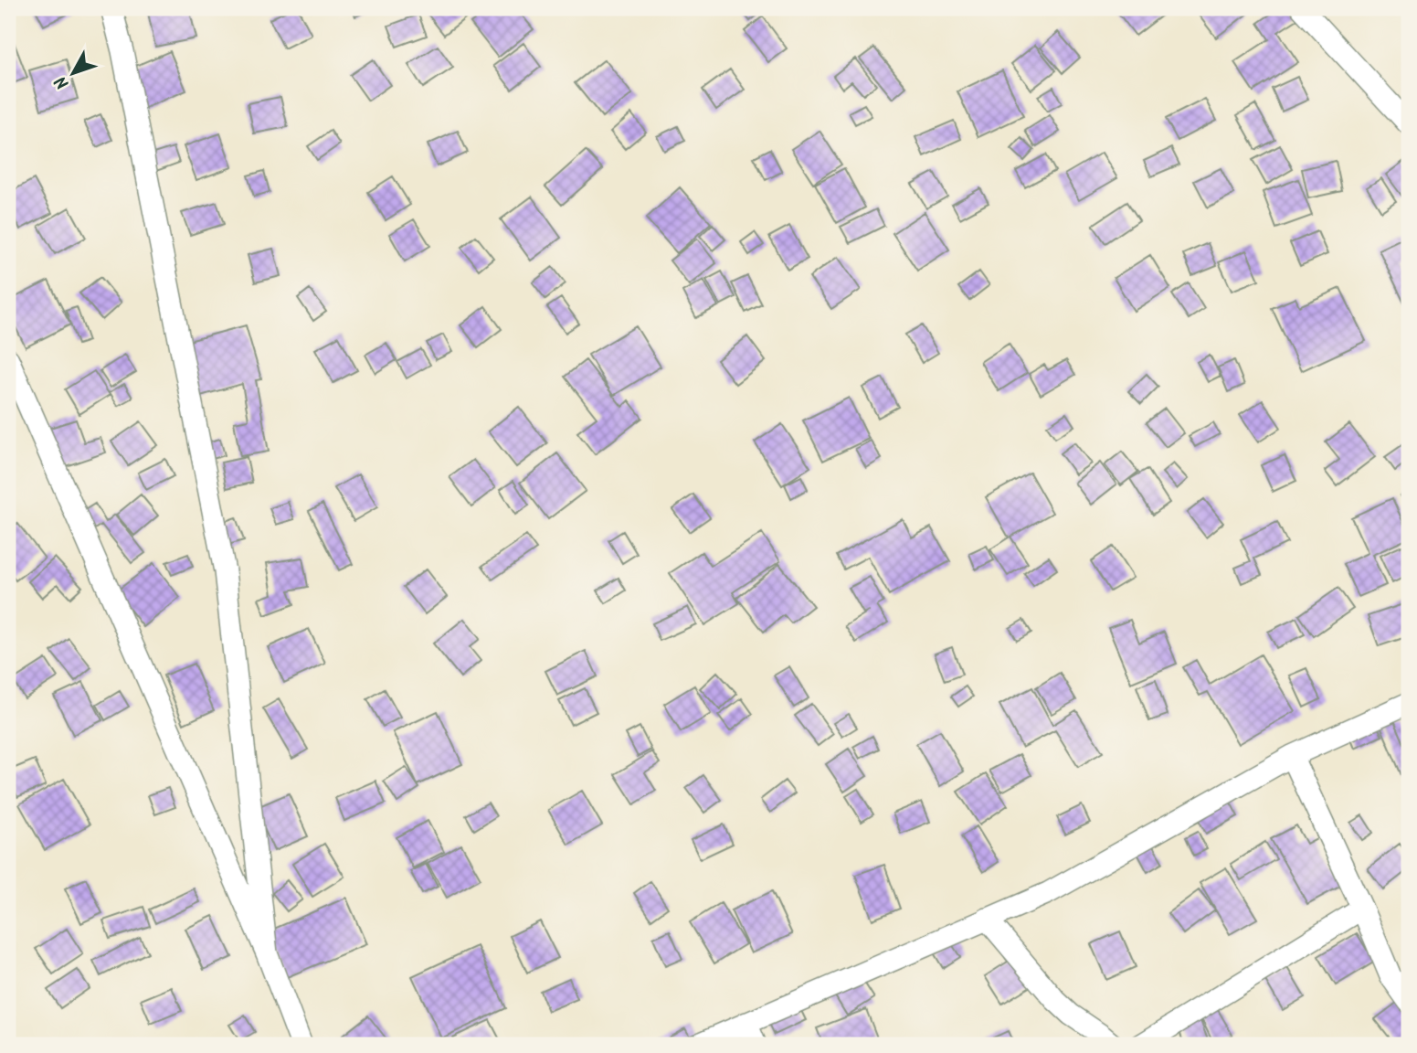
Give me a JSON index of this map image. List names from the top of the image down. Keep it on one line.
{"north":"bottom left"}
